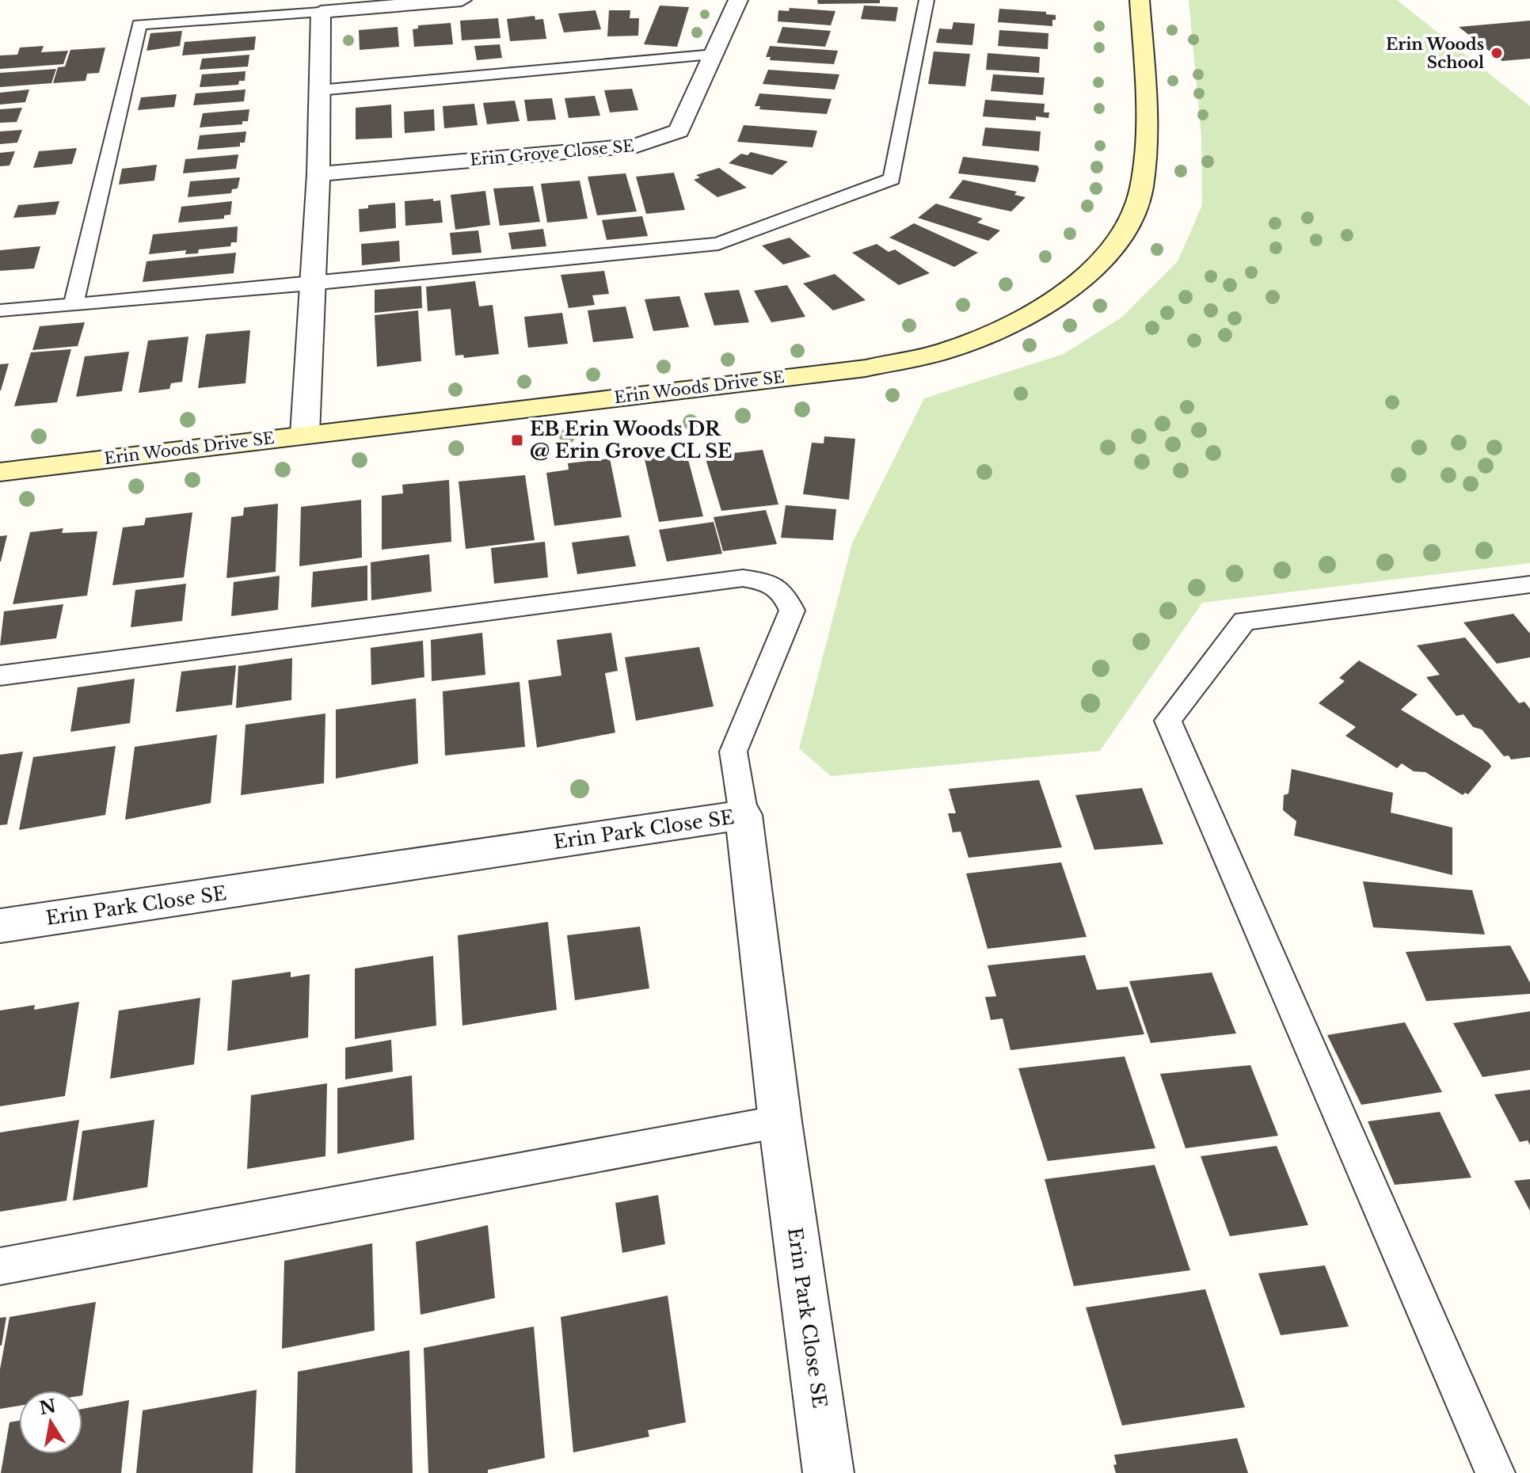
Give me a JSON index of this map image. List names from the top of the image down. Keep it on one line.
{"streets":{"street":["Erin Grove Close SE","Erin Woods Drive SE","Erin Park Close SE"]},"places":{"other":["Erin Woods School"],"transit":["EB Erin Woods DR @ Erin Grove CL SE"]},"north":"top"}
